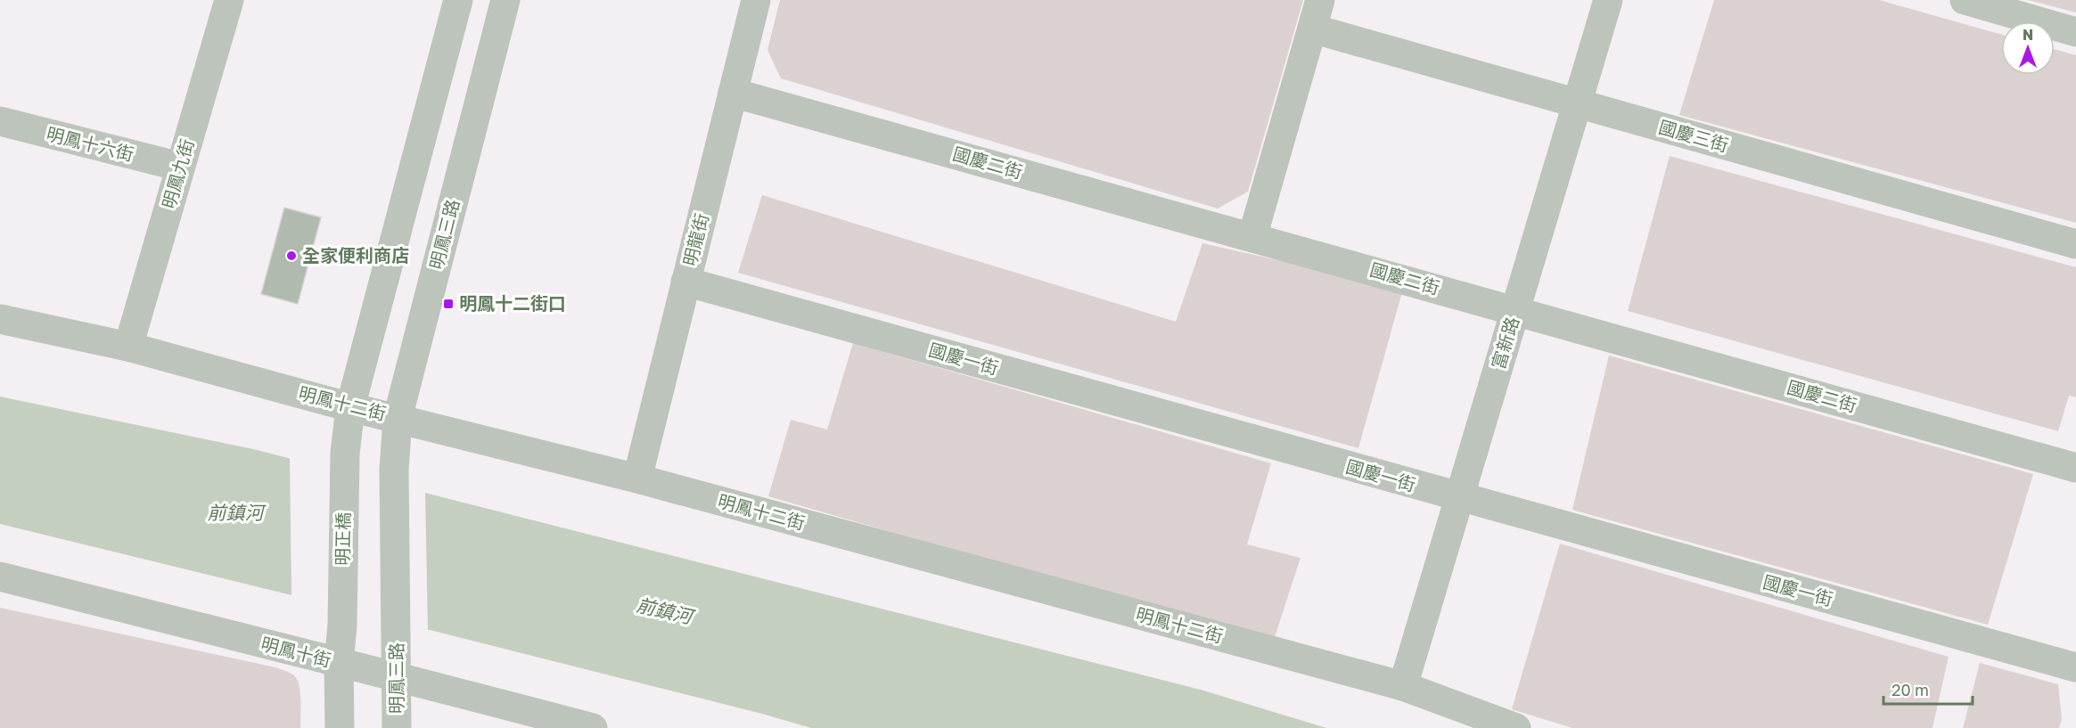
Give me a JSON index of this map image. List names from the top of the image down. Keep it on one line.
{"streets":{"street":["國慶三街","明鳳十六街","國慶二街","明鳳九街","明鳳三路","明龍街","富新路","國慶一街","明鳳十二街","明正橋","明鳳十街"]},"crossings":[["國慶三街","富新路"],["明鳳十六街","明鳳九街"],["國慶二街","明龍街"],["國慶二街","富新路"],["明鳳九街","明鳳十二街"],["明鳳三路","明鳳十二街"],["明鳳三路","明鳳十街"],["明龍街","國慶一街"],["明龍街","明鳳十二街"],["富新路","國慶一街"],["富新路","明鳳十二街"],["明鳳十二街","明正橋"],["明正橋","明鳳十街"]],"water":["前鎮河"],"places":{"other":["全家便利商店"],"transit":["明鳳十二街口"]},"scale_bar":"20 m","north":"top"}
